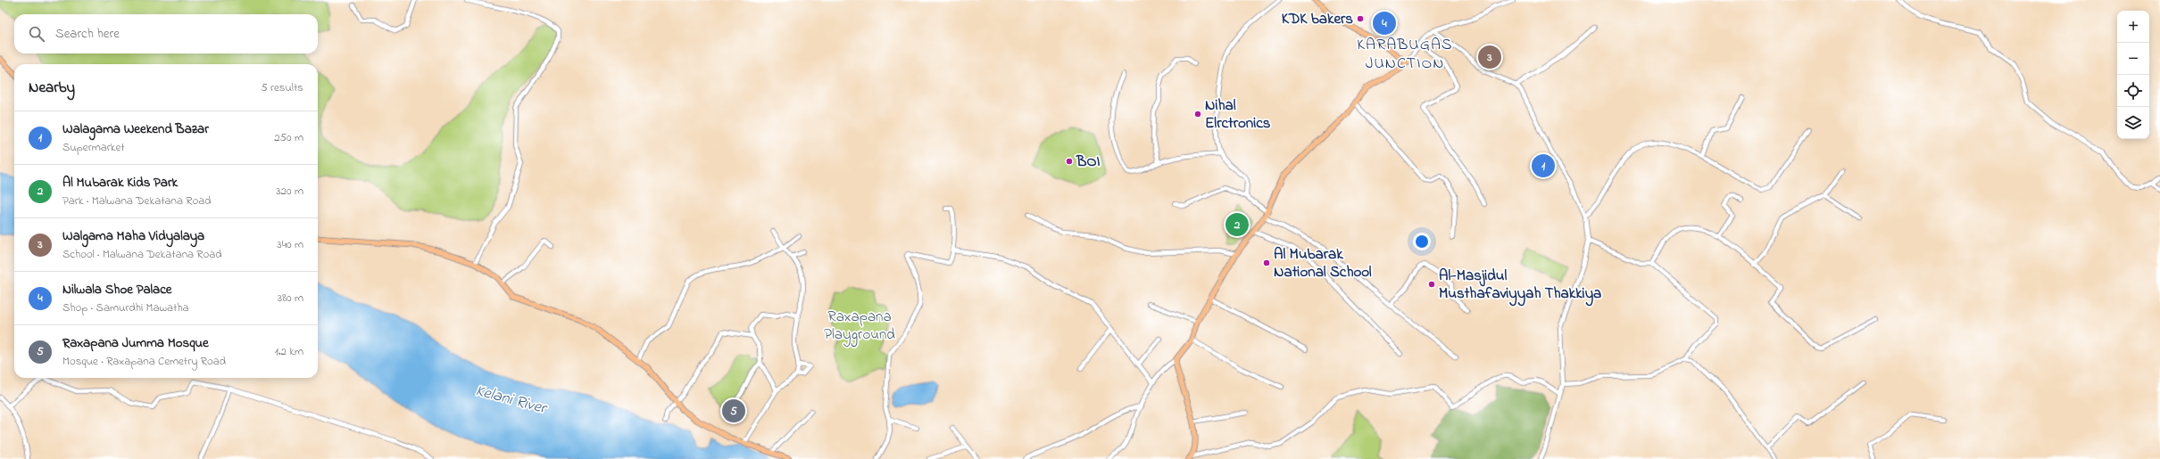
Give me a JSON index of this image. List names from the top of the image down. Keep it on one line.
{"districts":["KARABUGAS JUNCTION"],"water":["Kelani River"],"parks":["Raxapana Playground"],"places":["KDK bakers","Nihal Elrctronics","BOI","Al Mubarak National School","Al-Masjidul Musthafaviyyah Thakkiya"],"page":{"pins":["4","3","1","2","5"],"map_buttons":["+","−"],"search":"Search here","heading":["Nearby","5 results"],"list":[{"mark":"1","name":"Walagama Weekend Bazar","note":"Supermarket","value":"250 m"},{"mark":"2","name":"Al Mubarak Kids Park","note":"Park · Malwana Dekatana Road","value":"320 m"},{"mark":"3","name":"Walgama Maha Vidyalaya","note":"School · Malwana Dekatana Road","value":"340 m"},{"mark":"4","name":"Nilwala Shoe Palace","note":"Shop · Samurdhi Mawatha","value":"380 m"},{"mark":"5","name":"Raxapana Jumma Mosque","note":"Mosque · Raxapana Cemetry Road","value":"1.2 km"}]}}
